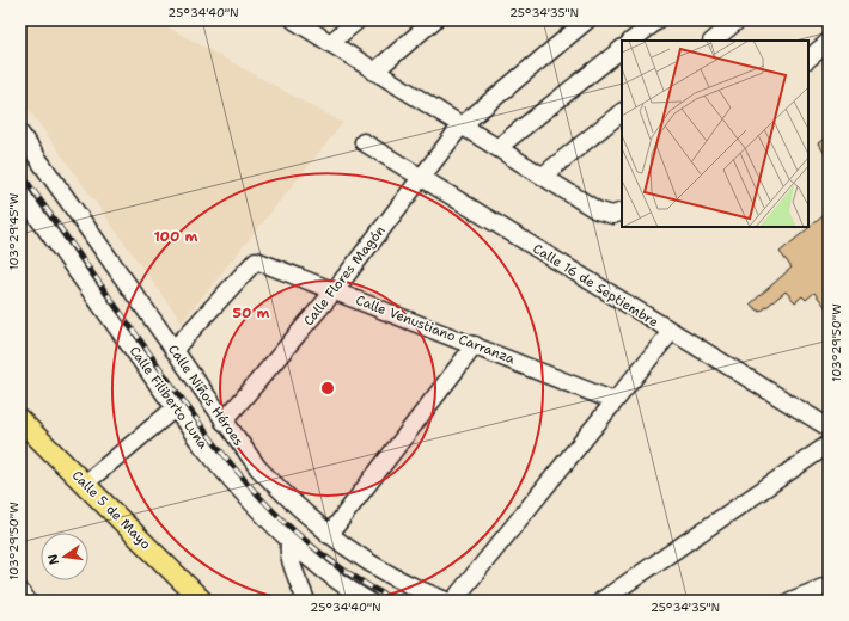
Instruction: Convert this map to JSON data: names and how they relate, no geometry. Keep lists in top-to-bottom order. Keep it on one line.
{"streets":{"main road":["Calle 5 de Mayo"],"street":["Calle Flores Magón","Calle 16 de Septiembre","Calle Venustiano Carranza","Calle Niños Héroes","Calle Filiberto Luna"]},"crossings":[["Calle Flores Magón","Calle 16 de Septiembre"],["Calle Flores Magón","Calle Venustiano Carranza"],["Calle Flores Magón","Calle Niños Héroes"],["Calle Venustiano Carranza","Calle Niños Héroes"]],"north":"left","coordinates":["25°34'40\"N","25°34'35\"N","103°29'45\"W","103°29'50\"W"],"rings":["100 m","50 m"]}
